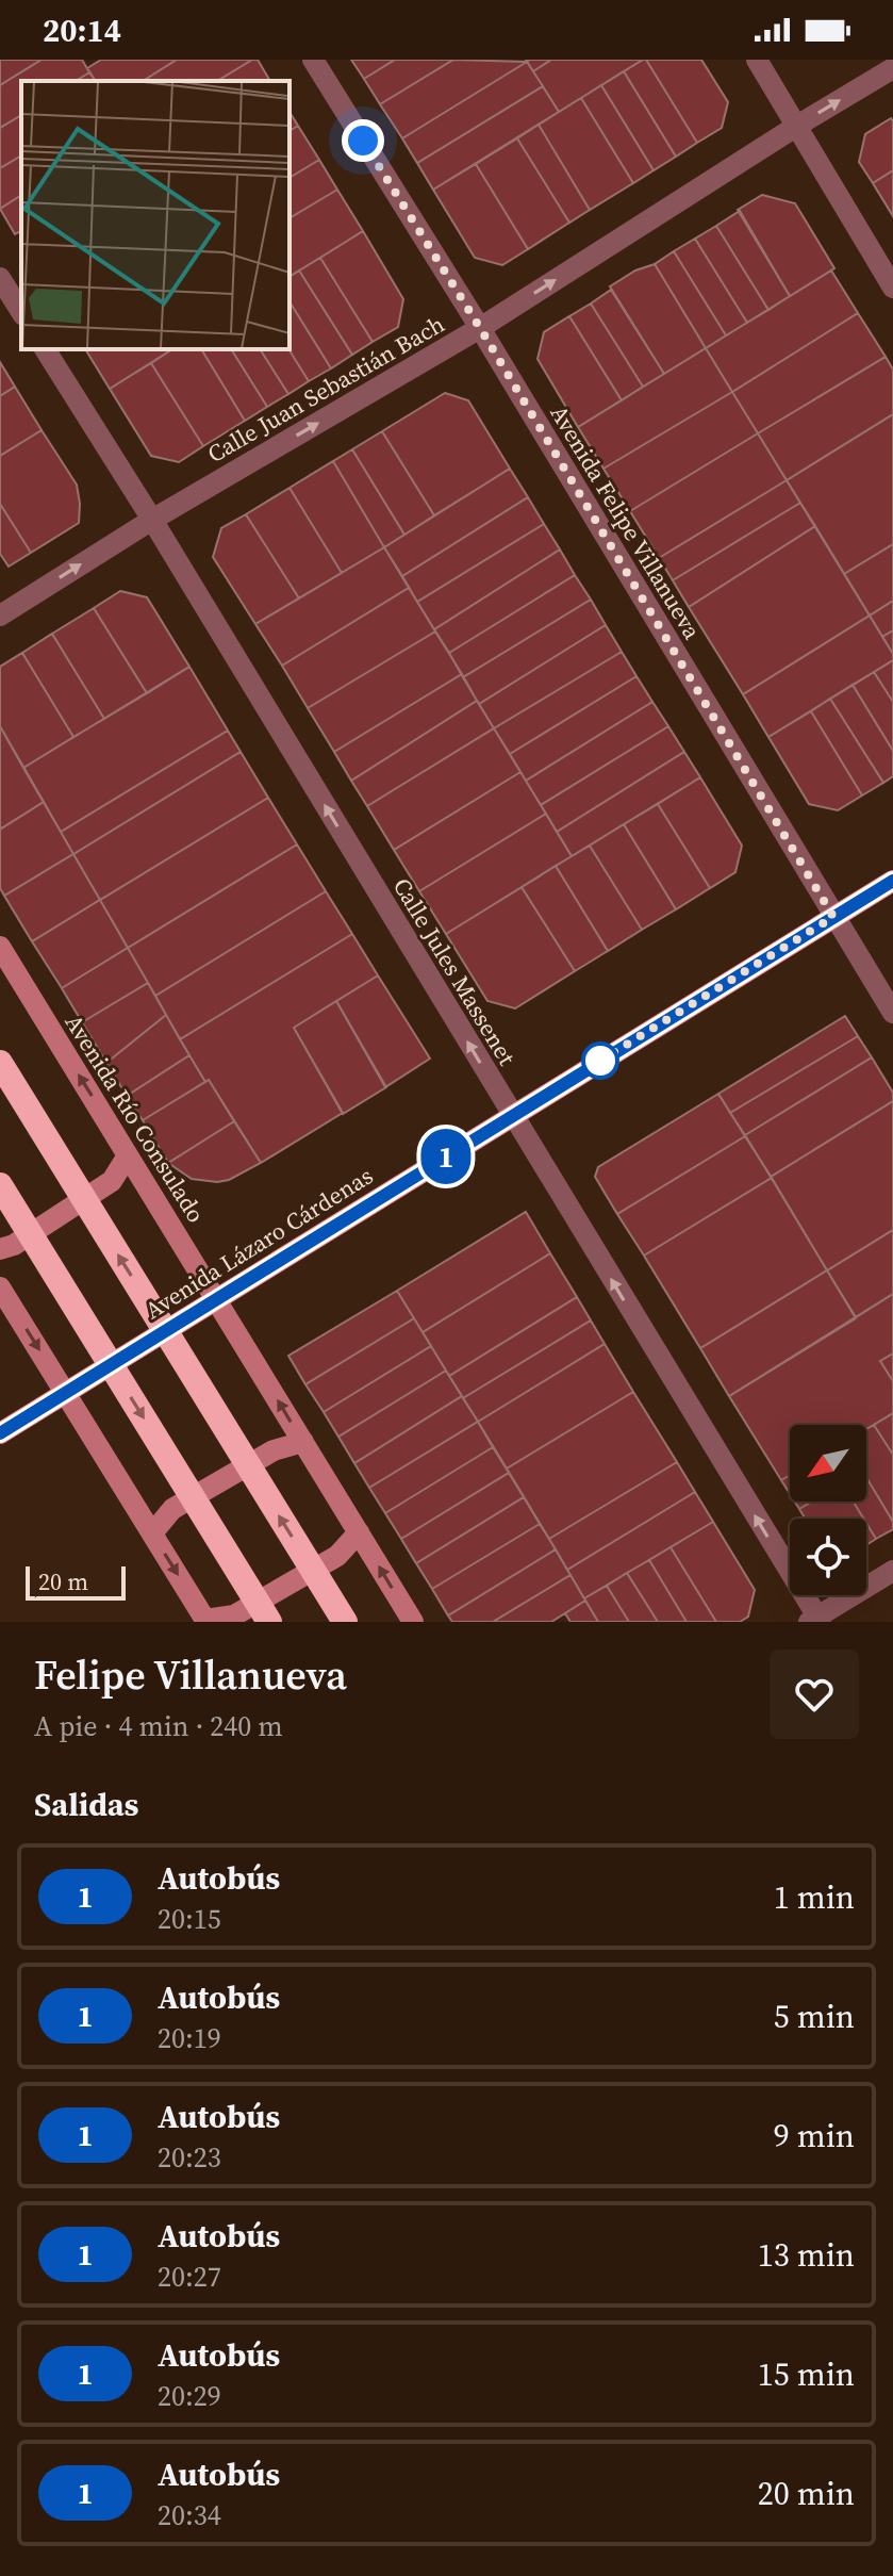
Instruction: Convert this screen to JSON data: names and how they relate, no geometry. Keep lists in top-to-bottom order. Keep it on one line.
{"streets":{"main road":["Avenida Río Consulado","Avenida Lázaro Cárdenas"],"street":["Calle Juan Sebastián Bach","Avenida Felipe Villanueva","Calle Jules Massenet"]},"crossings":[["Calle Juan Sebastián Bach","Avenida Felipe Villanueva"],["Calle Juan Sebastián Bach","Calle Jules Massenet"],["Avenida Felipe Villanueva","Avenida Lázaro Cárdenas"],["Calle Jules Massenet","Avenida Lázaro Cárdenas"],["Avenida Río Consulado","Avenida Lázaro Cárdenas"]],"one_way":["Calle Juan Sebastián Bach","Calle Jules Massenet"],"lines":["bus line 1"],"scale_bar":"20 m","north":"bottom left","page":{"status":"20:14","on_map":"1","scale":"20 m","heading":[["Felipe Villanueva","A pie · 4 min · 240 m"],"Salidas"],"list":[{"mark":"1","name":"Autobús","note":"20:15","value":"1 min"},{"mark":"1","name":"Autobús","note":"20:19","value":"5 min"},{"mark":"1","name":"Autobús","note":"20:23","value":"9 min"},{"mark":"1","name":"Autobús","note":"20:27","value":"13 min"},{"mark":"1","name":"Autobús","note":"20:29","value":"15 min"},{"mark":"1","name":"Autobús","note":"20:34","value":"20 min"}]}}
